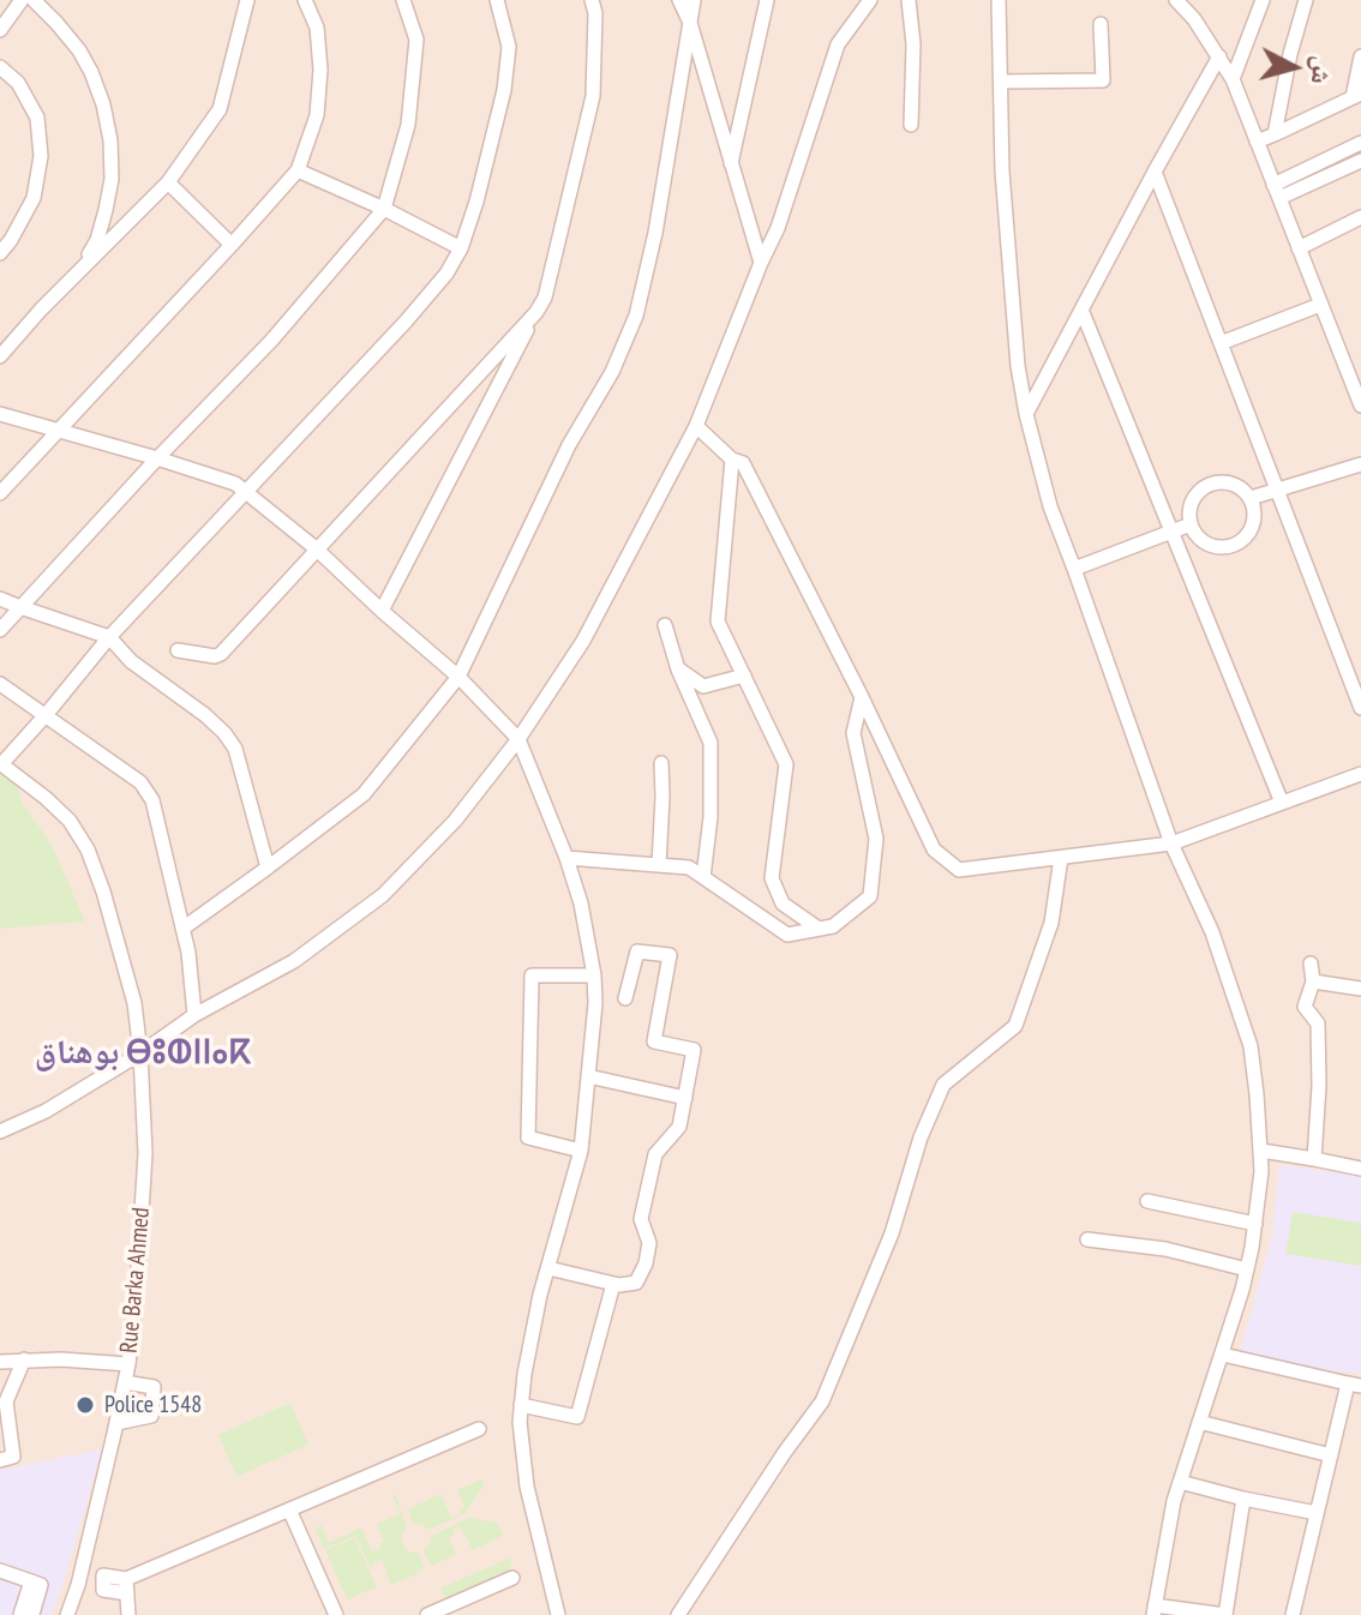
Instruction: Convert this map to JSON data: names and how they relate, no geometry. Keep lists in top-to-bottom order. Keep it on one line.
{"streets":{"street":["Rue Barka Ahmed"]},"districts":["بوهناق ⴱⵓⵀⵏⵏⴰⴽ"],"places":["Police 1548"],"north":"right"}
